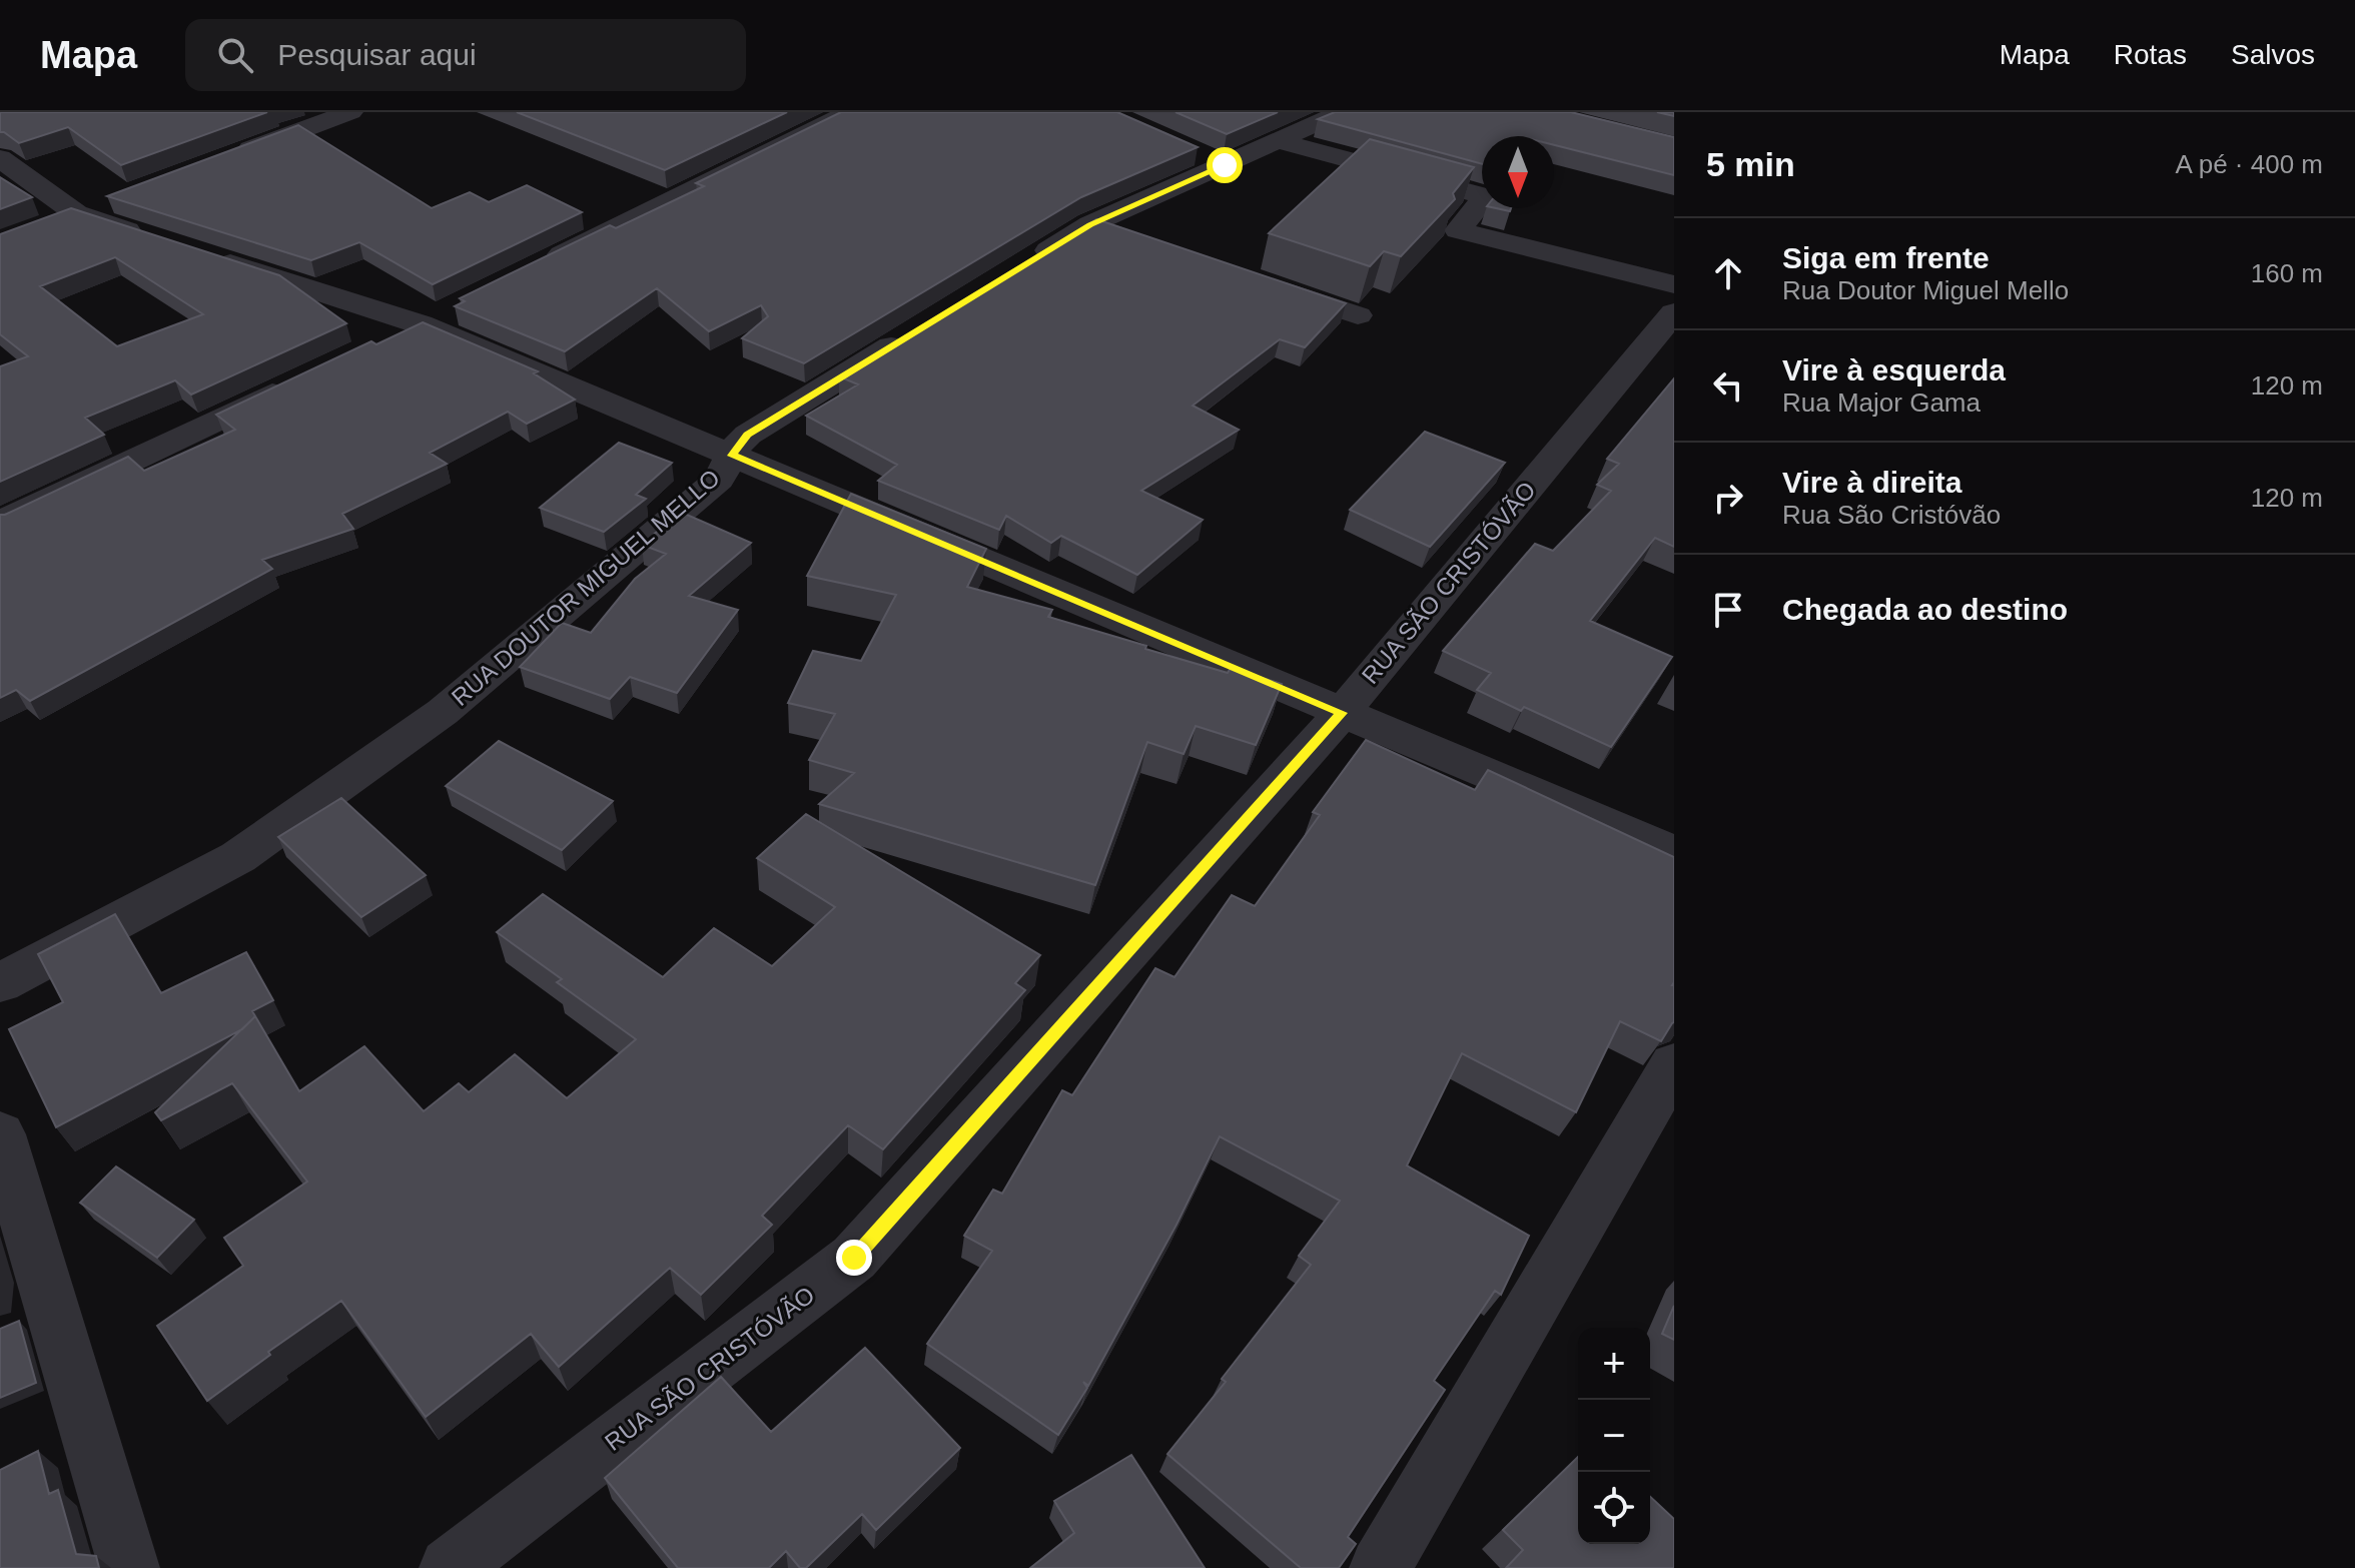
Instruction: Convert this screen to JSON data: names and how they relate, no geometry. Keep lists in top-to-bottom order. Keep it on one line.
{"streets":{"street":["RUA SÃO CRISTÓVÃO","RUA DOUTOR MIGUEL MELLO"]},"north":"bottom","page":{"header":"Mapa","search":"Pesquisar aqui","nav":["Mapa","Rotas","Salvos"],"heading":["5 min","A pé · 400 m"],"list":[["Siga em frente","Rua Doutor Miguel Mello","160 m"],["Vire à esquerda","Rua Major Gama","120 m"],["Vire à direita","Rua São Cristóvão","120 m"],"Chegada ao destino"],"map_buttons":["+","−"]}}
